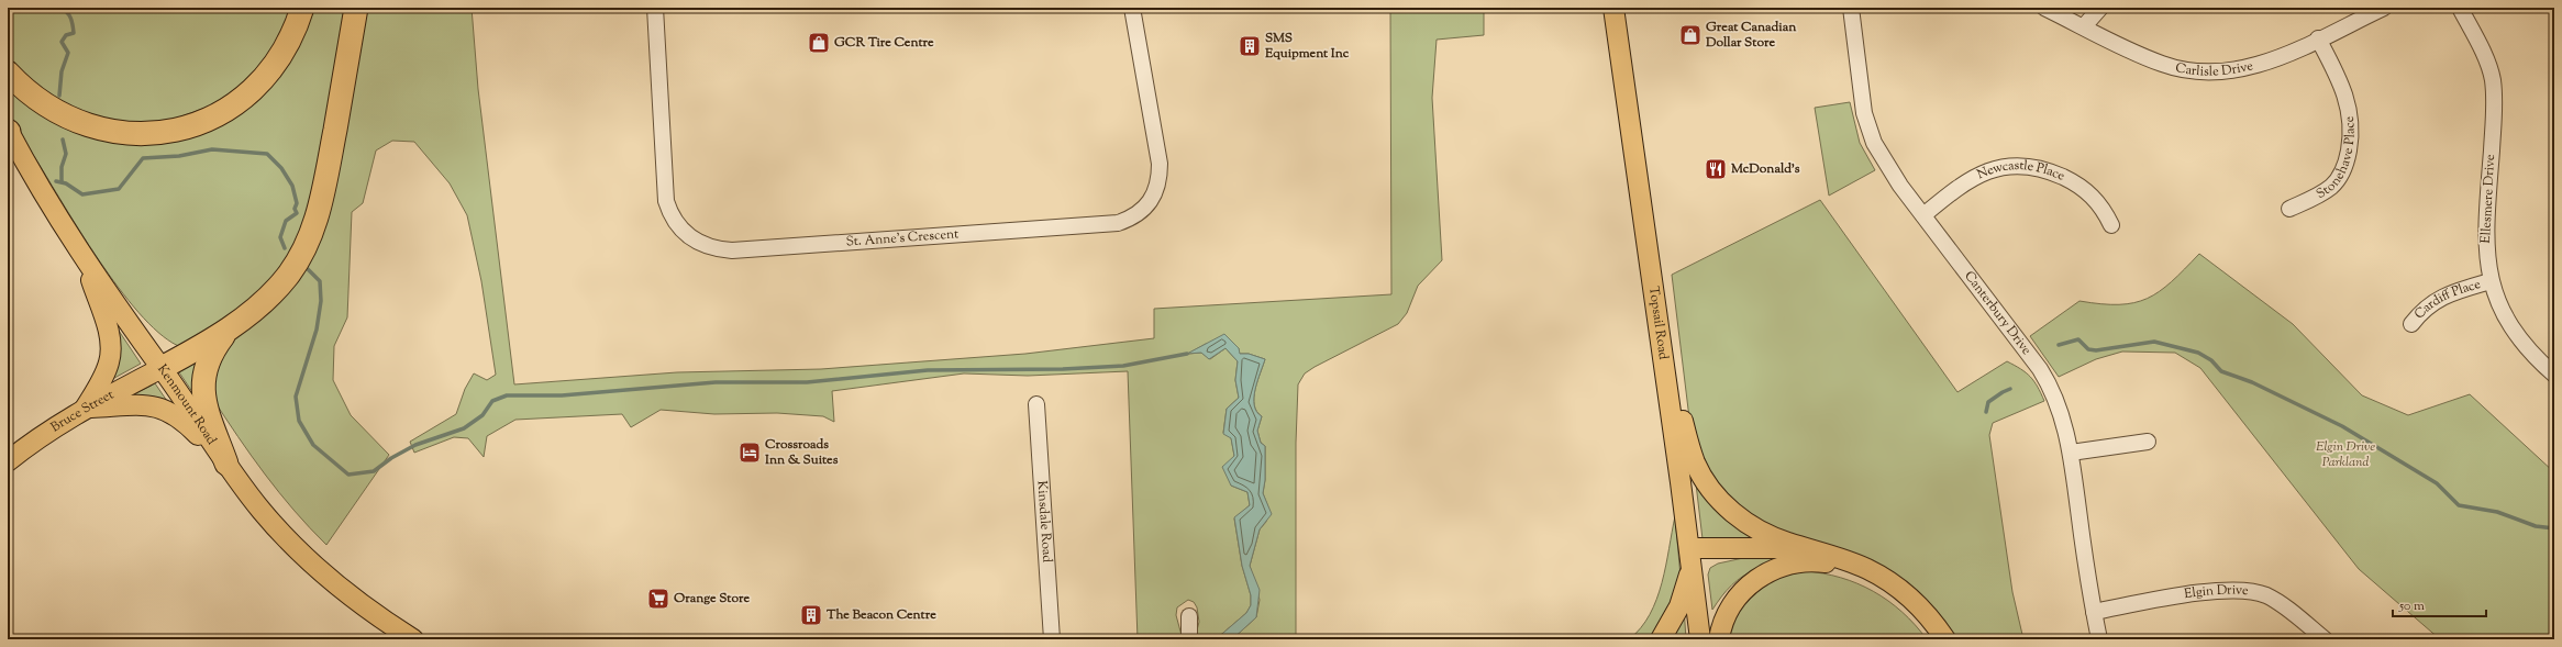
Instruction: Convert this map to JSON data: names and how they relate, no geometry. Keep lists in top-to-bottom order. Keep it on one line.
{"streets":{"main road":["Topsail Road","Kenmount Road","Bruce Street"],"street":["Carlisle Drive","Stonehave Place","Newcastle Place","Ellesmere Drive","St. Anne's Crescent","Cardiff Place","Canterbury Drive","Kinsdale Road","Elgin Drive"]},"crossings":[["Carlisle Drive","Stonehave Place"],["Newcastle Place","Canterbury Drive"],["Ellesmere Drive","Cardiff Place"],["Canterbury Drive","Elgin Drive"],["Kenmount Road","Bruce Street"]],"parks":["Elgin Drive Parkland"],"places":{"shop":["Great Canadian Dollar Store","GCR Tire Centre"],"building":["SMS Equipment Inc","The Beacon Centre"],"restaurant":["McDonald's"],"hotel":["Crossroads Inn & Suites"],"supermarket":["Orange Store"]},"scale_bar":"50 m"}
